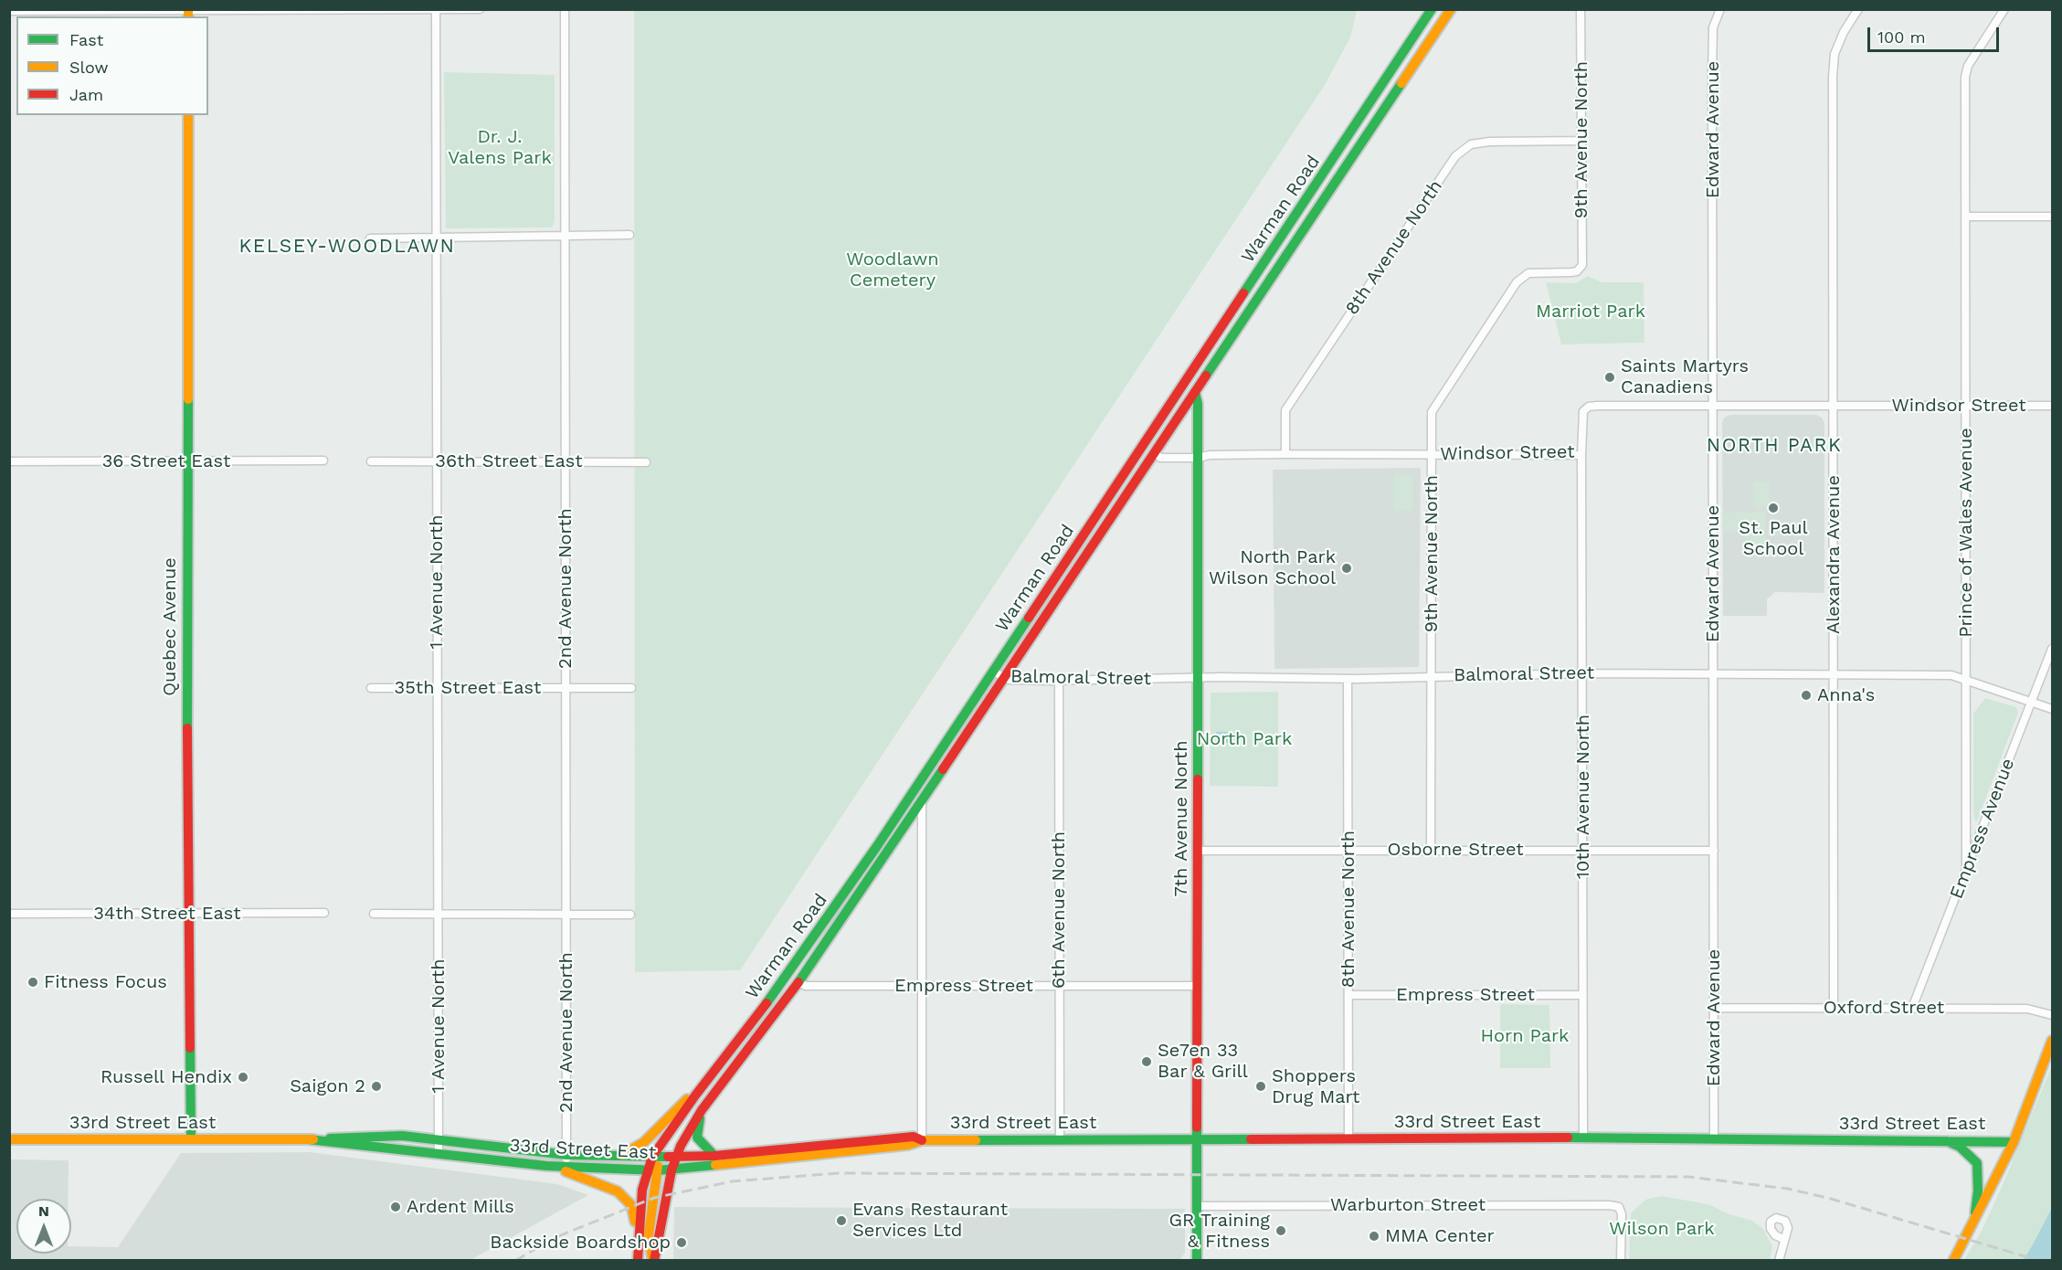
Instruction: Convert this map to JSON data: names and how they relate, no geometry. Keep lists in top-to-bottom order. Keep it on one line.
{"streets":{"main road":["Warman Road","Quebec Avenue","7th Avenue North","33rd Street East"],"street":["Edward Avenue","9th Avenue North","8th Avenue North","Windsor Street","36 Street East","36th Street East","Prince of Wales Avenue","Alexandra Avenue","1 Avenue North","2nd Avenue North","Balmoral Street","35th Street East","10th Avenue North","Empress Avenue","Osborne Street","6th Avenue North","34th Street East","Empress Street","Oxford Street","Warburton Street"]},"crossings":[["Edward Avenue","Windsor Street"],["Edward Avenue","Balmoral Street"],["Edward Avenue","Osborne Street"],["Edward Avenue","Oxford Street"],["Edward Avenue","33rd Street East"],["9th Avenue North","8th Avenue North"],["9th Avenue North","Windsor Street"],["9th Avenue North","Balmoral Street"],["9th Avenue North","Osborne Street"],["Warman Road","Windsor Street"],["Warman Road","Balmoral Street"],["Warman Road","7th Avenue North"],["Warman Road","Empress Street"],["Warman Road","33rd Street East"],["8th Avenue North","Windsor Street"],["8th Avenue North","Balmoral Street"],["8th Avenue North","Osborne Street"],["8th Avenue North","Empress Street"],["8th Avenue North","33rd Street East"],["Windsor Street","Prince of Wales Avenue"],["Windsor Street","Alexandra Avenue"],["Windsor Street","10th Avenue North"],["Windsor Street","7th Avenue North"],["36 Street East","Quebec Avenue"],["36th Street East","1 Avenue North"],["36th Street East","2nd Avenue North"],["Prince of Wales Avenue","Balmoral Street"],["Prince of Wales Avenue","Empress Avenue"],["Alexandra Avenue","Balmoral Street"],["Alexandra Avenue","Oxford Street"],["1 Avenue North","35th Street East"],["1 Avenue North","33rd Street East"],["2nd Avenue North","35th Street East"],["2nd Avenue North","33rd Street East"],["Quebec Avenue","34th Street East"],["Quebec Avenue","33rd Street East"],["Balmoral Street","10th Avenue North"],["Balmoral Street","7th Avenue North"],["Balmoral Street","Empress Avenue"],["Balmoral Street","6th Avenue North"],["10th Avenue North","Osborne Street"],["10th Avenue North","Empress Street"],["10th Avenue North","33rd Street East"],["7th Avenue North","Osborne Street"],["7th Avenue North","Empress Street"],["7th Avenue North","33rd Street East"],["7th Avenue North","Warburton Street"],["Empress Avenue","Oxford Street"],["6th Avenue North","Empress Street"],["6th Avenue North","33rd Street East"]],"districts":["KELSEY-WOODLAWN","NORTH PARK"],"parks":["Dr. J. Valens Park","Woodlawn Cemetery","Marriot Park","North Park","Horn Park","Wilson Park"],"places":["Saints Martyrs Canadiens","St. Paul School","North Park Wilson School","Anna's","Fitness Focus","Se7en 33 Bar & Grill","Russell Hendix","Saigon 2","Shoppers Drug Mart","Ardent Mills","Evans Restaurant Services Ltd","GR Training & Fitness","MMA Center","Backside Boardshop"],"legend":["Fast","Slow","Jam"],"scale_bar":"100 m","north":"top"}
